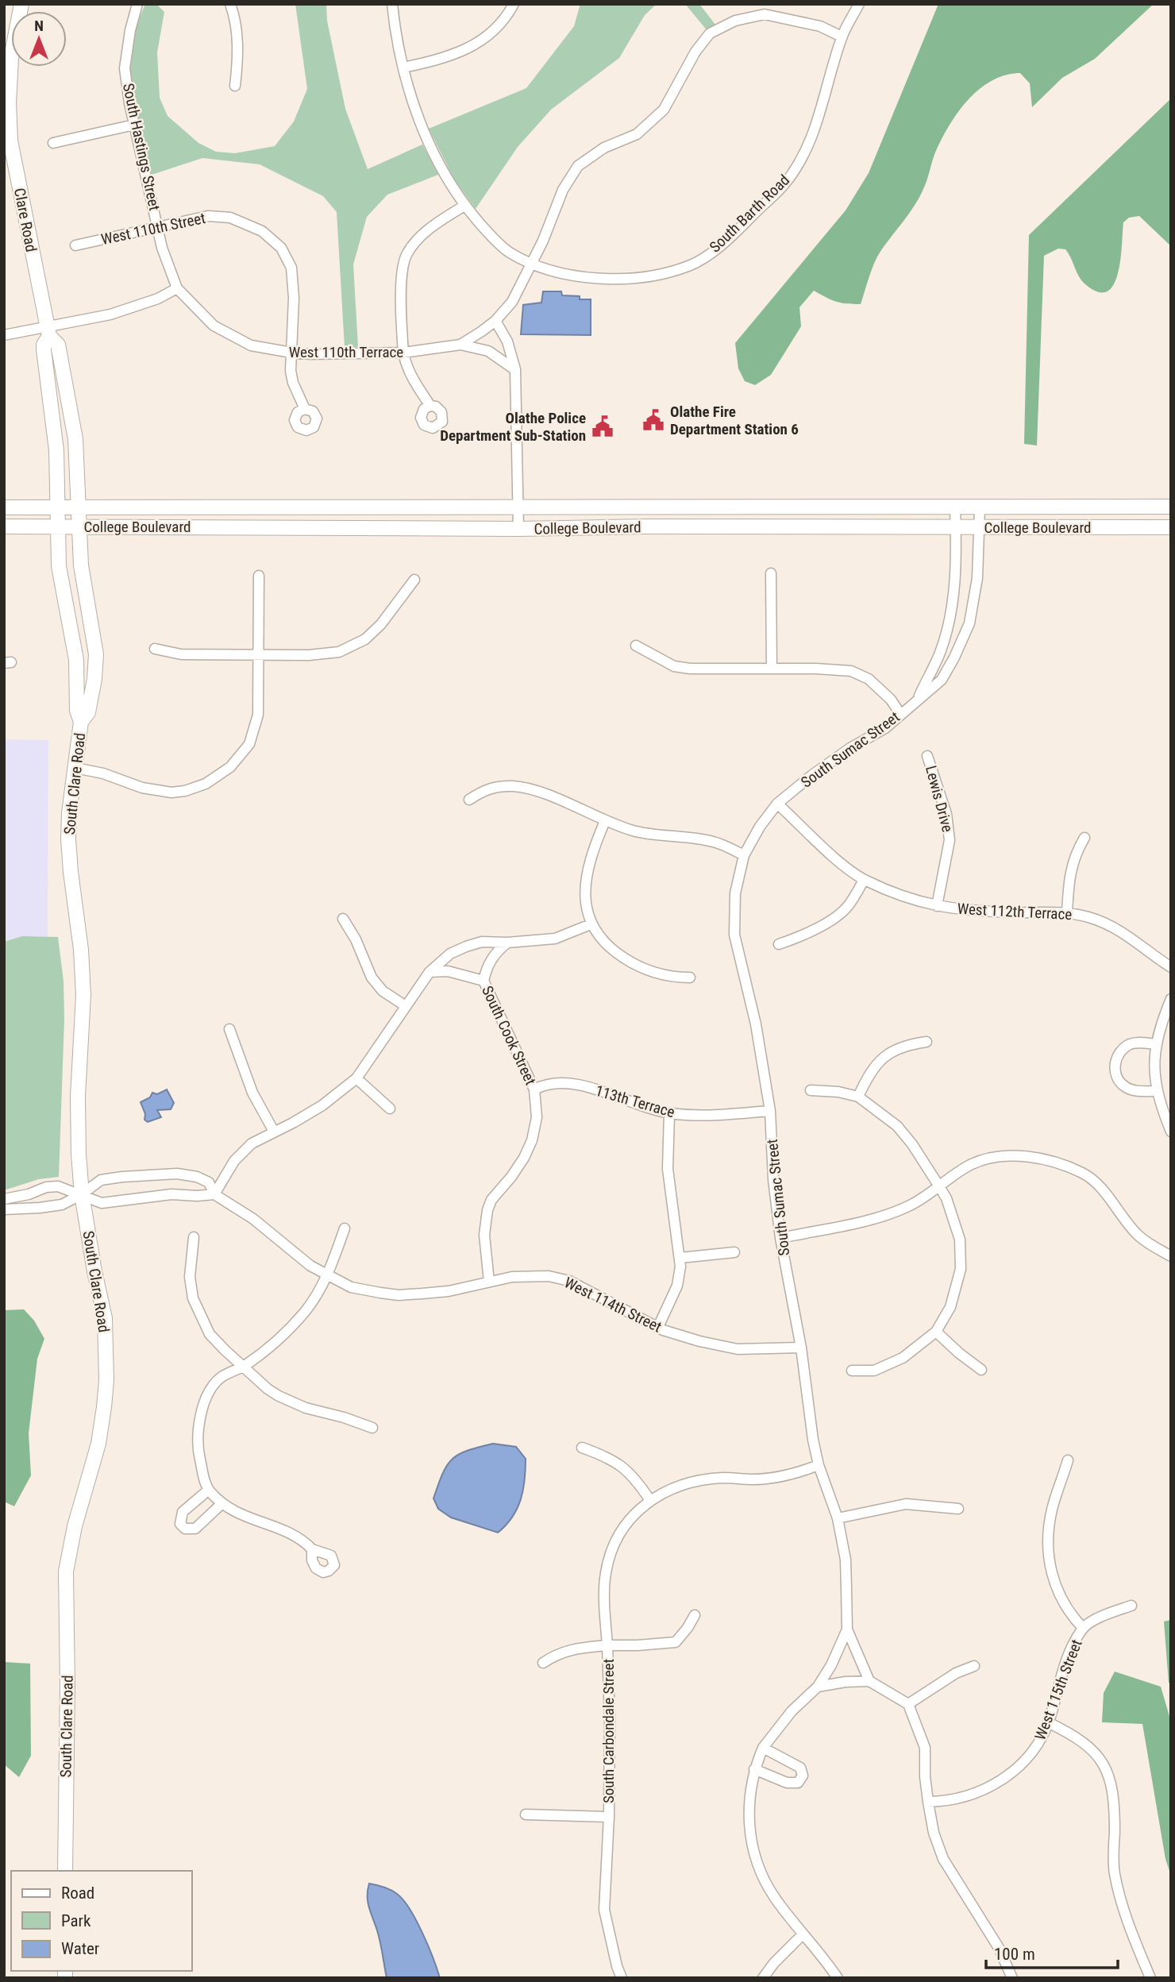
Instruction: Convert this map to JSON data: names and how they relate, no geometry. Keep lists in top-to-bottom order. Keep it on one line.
{"streets":{"street":["South Hastings Street","South Barth Road","Clare Road","West 110th Street","West 110th Terrace","College Boulevard","South Sumac Street","South Clare Road","Lewis Drive","West 112th Terrace","South Cook Street","113th Terrace","West 114th Street","West 115th Street","South Carbondale Street"]},"crossings":[["South Hastings Street","West 110th Street"],["South Hastings Street","West 110th Terrace"],["South Barth Road","West 110th Terrace"],["Clare Road","College Boulevard"],["Clare Road","South Clare Road"],["West 110th Street","West 110th Terrace"],["College Boulevard","South Sumac Street"],["College Boulevard","South Clare Road"],["South Sumac Street","West 112th Terrace"],["South Sumac Street","113th Terrace"],["South Sumac Street","West 114th Street"],["South Sumac Street","South Carbondale Street"],["South Clare Road","West 114th Street"],["Lewis Drive","West 112th Terrace"],["South Cook Street","113th Terrace"],["South Cook Street","West 114th Street"]],"places":{"public building":["Olathe Fire Department Station 6","Olathe Police Department Sub-Station"]},"legend":["Road","Park","Water"],"scale_bar":"100 m","north":"top"}
